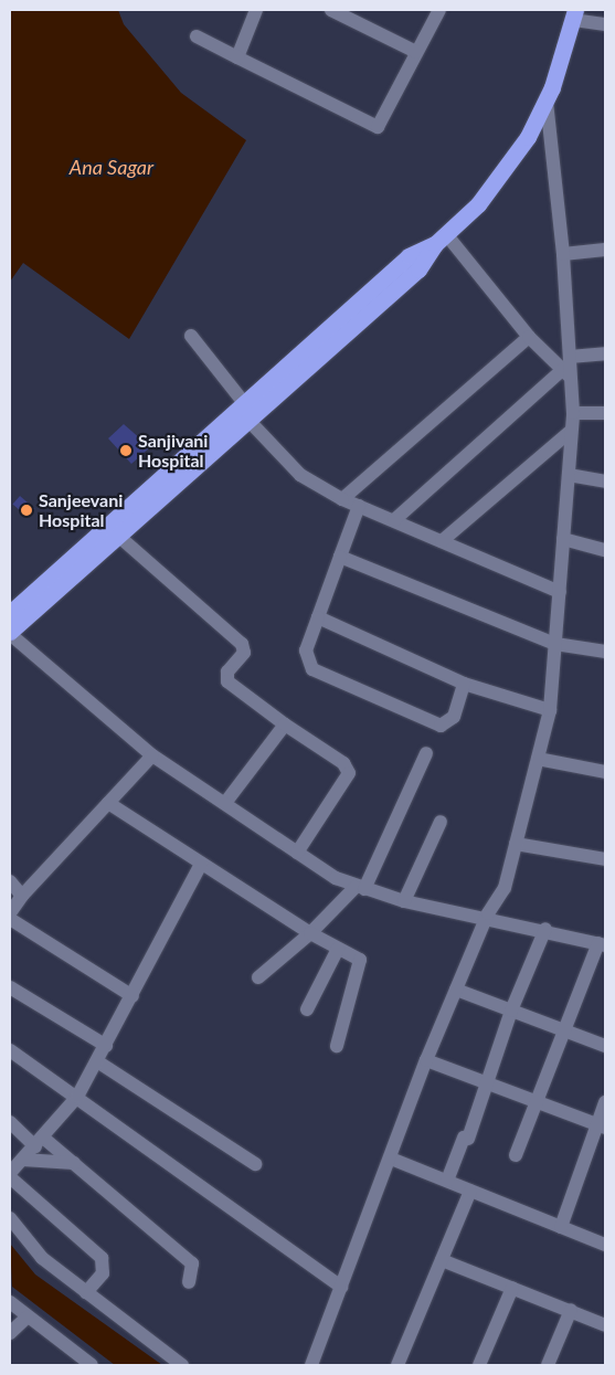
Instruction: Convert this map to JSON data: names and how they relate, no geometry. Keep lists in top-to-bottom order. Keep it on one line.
{"water":["Ana Sagar"],"places":["Sanjivani Hospital","Sanjeevani Hospital"]}
